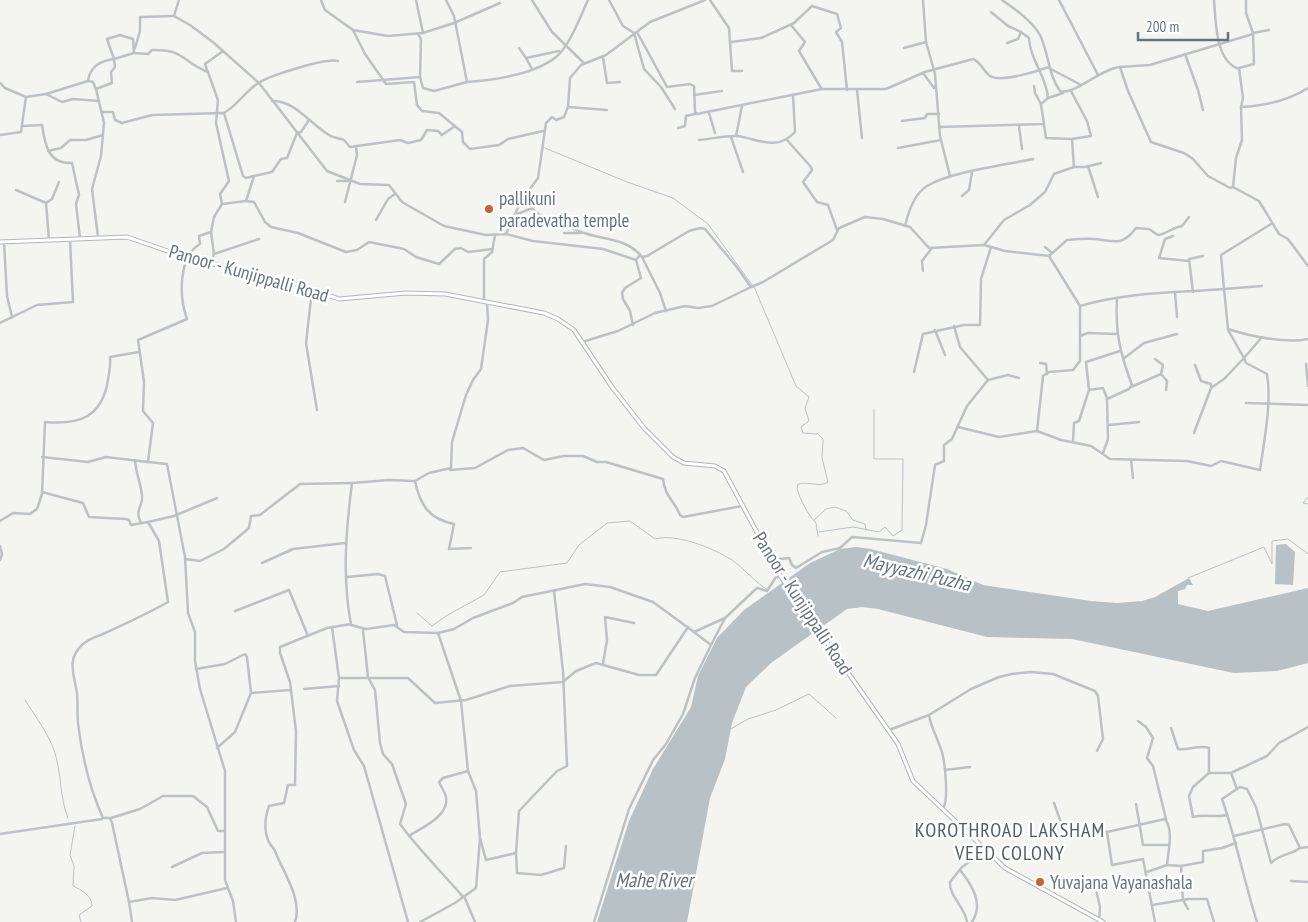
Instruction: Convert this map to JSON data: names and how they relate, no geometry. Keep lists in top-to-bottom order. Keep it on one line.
{"streets":{"main road":["Panoor - Kunjippalli Road"]},"districts":["KOROTHROAD LAKSHAM VEED COLONY"],"water":["Mayyazhi Puzha","Mahe River"],"places":["pallikuni paradevatha temple","Yuvajana Vayanashala"],"scale_bar":"200 m"}
